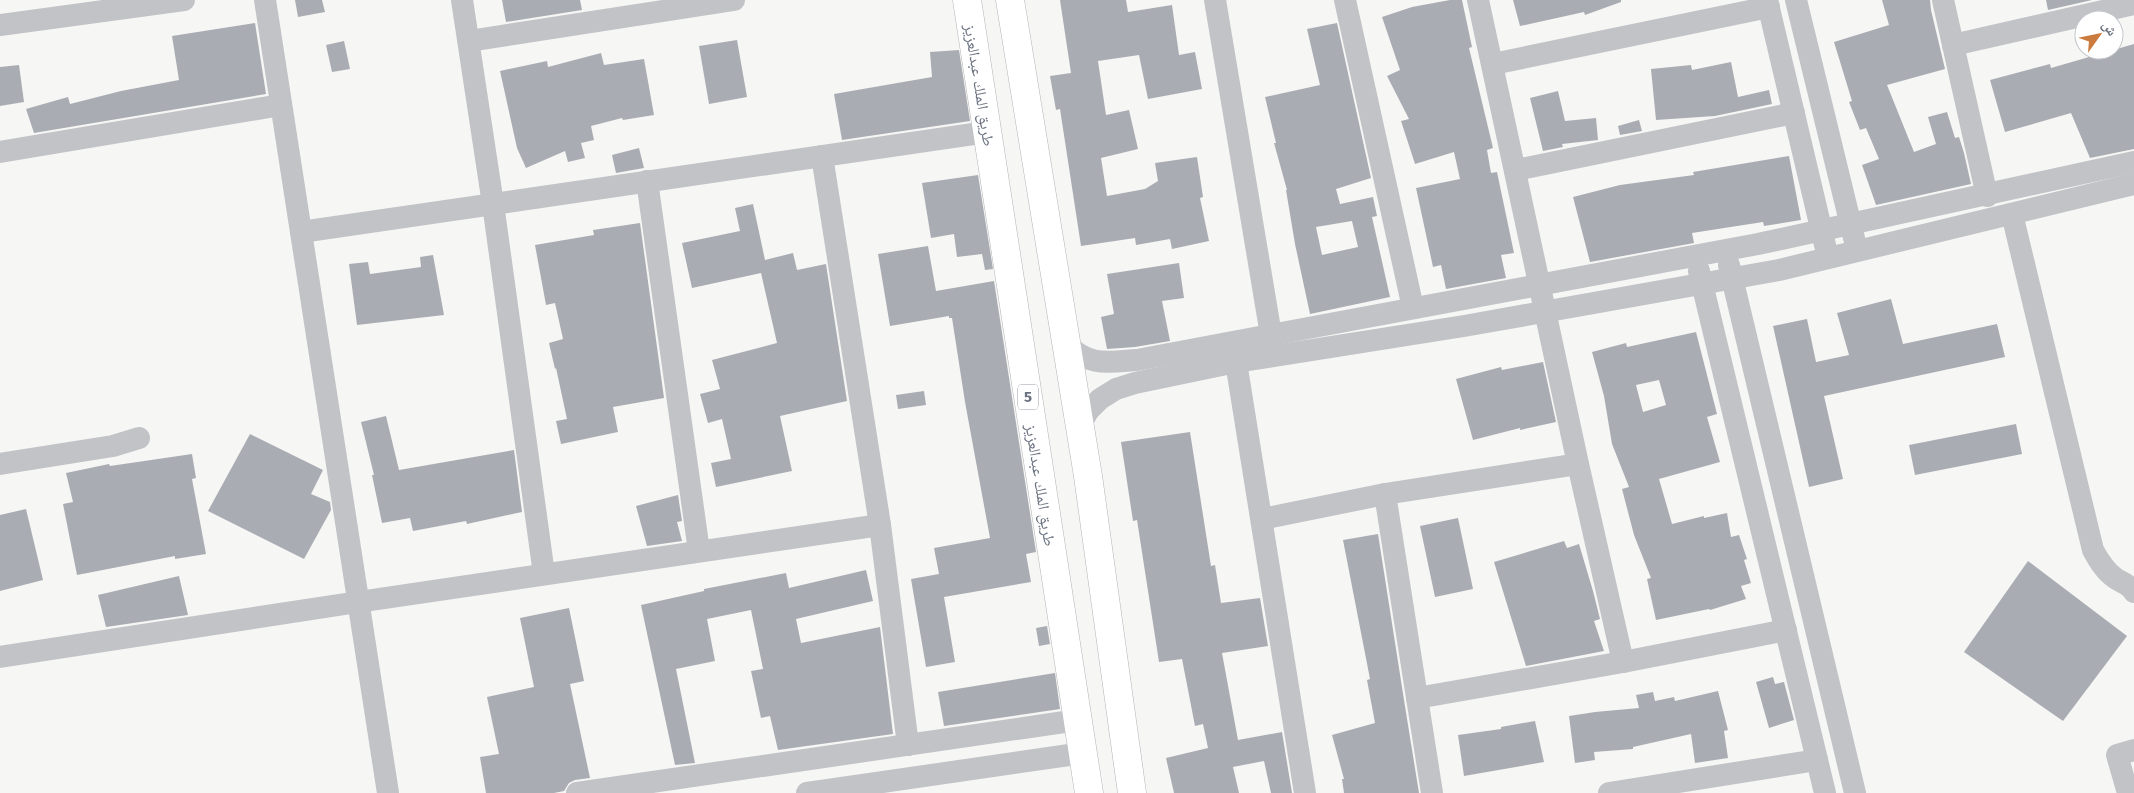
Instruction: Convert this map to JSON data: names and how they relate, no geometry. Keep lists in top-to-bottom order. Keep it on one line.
{"streets":{"highway":["طريق الملك عبدالعزيز","5"]},"north":"top right"}
